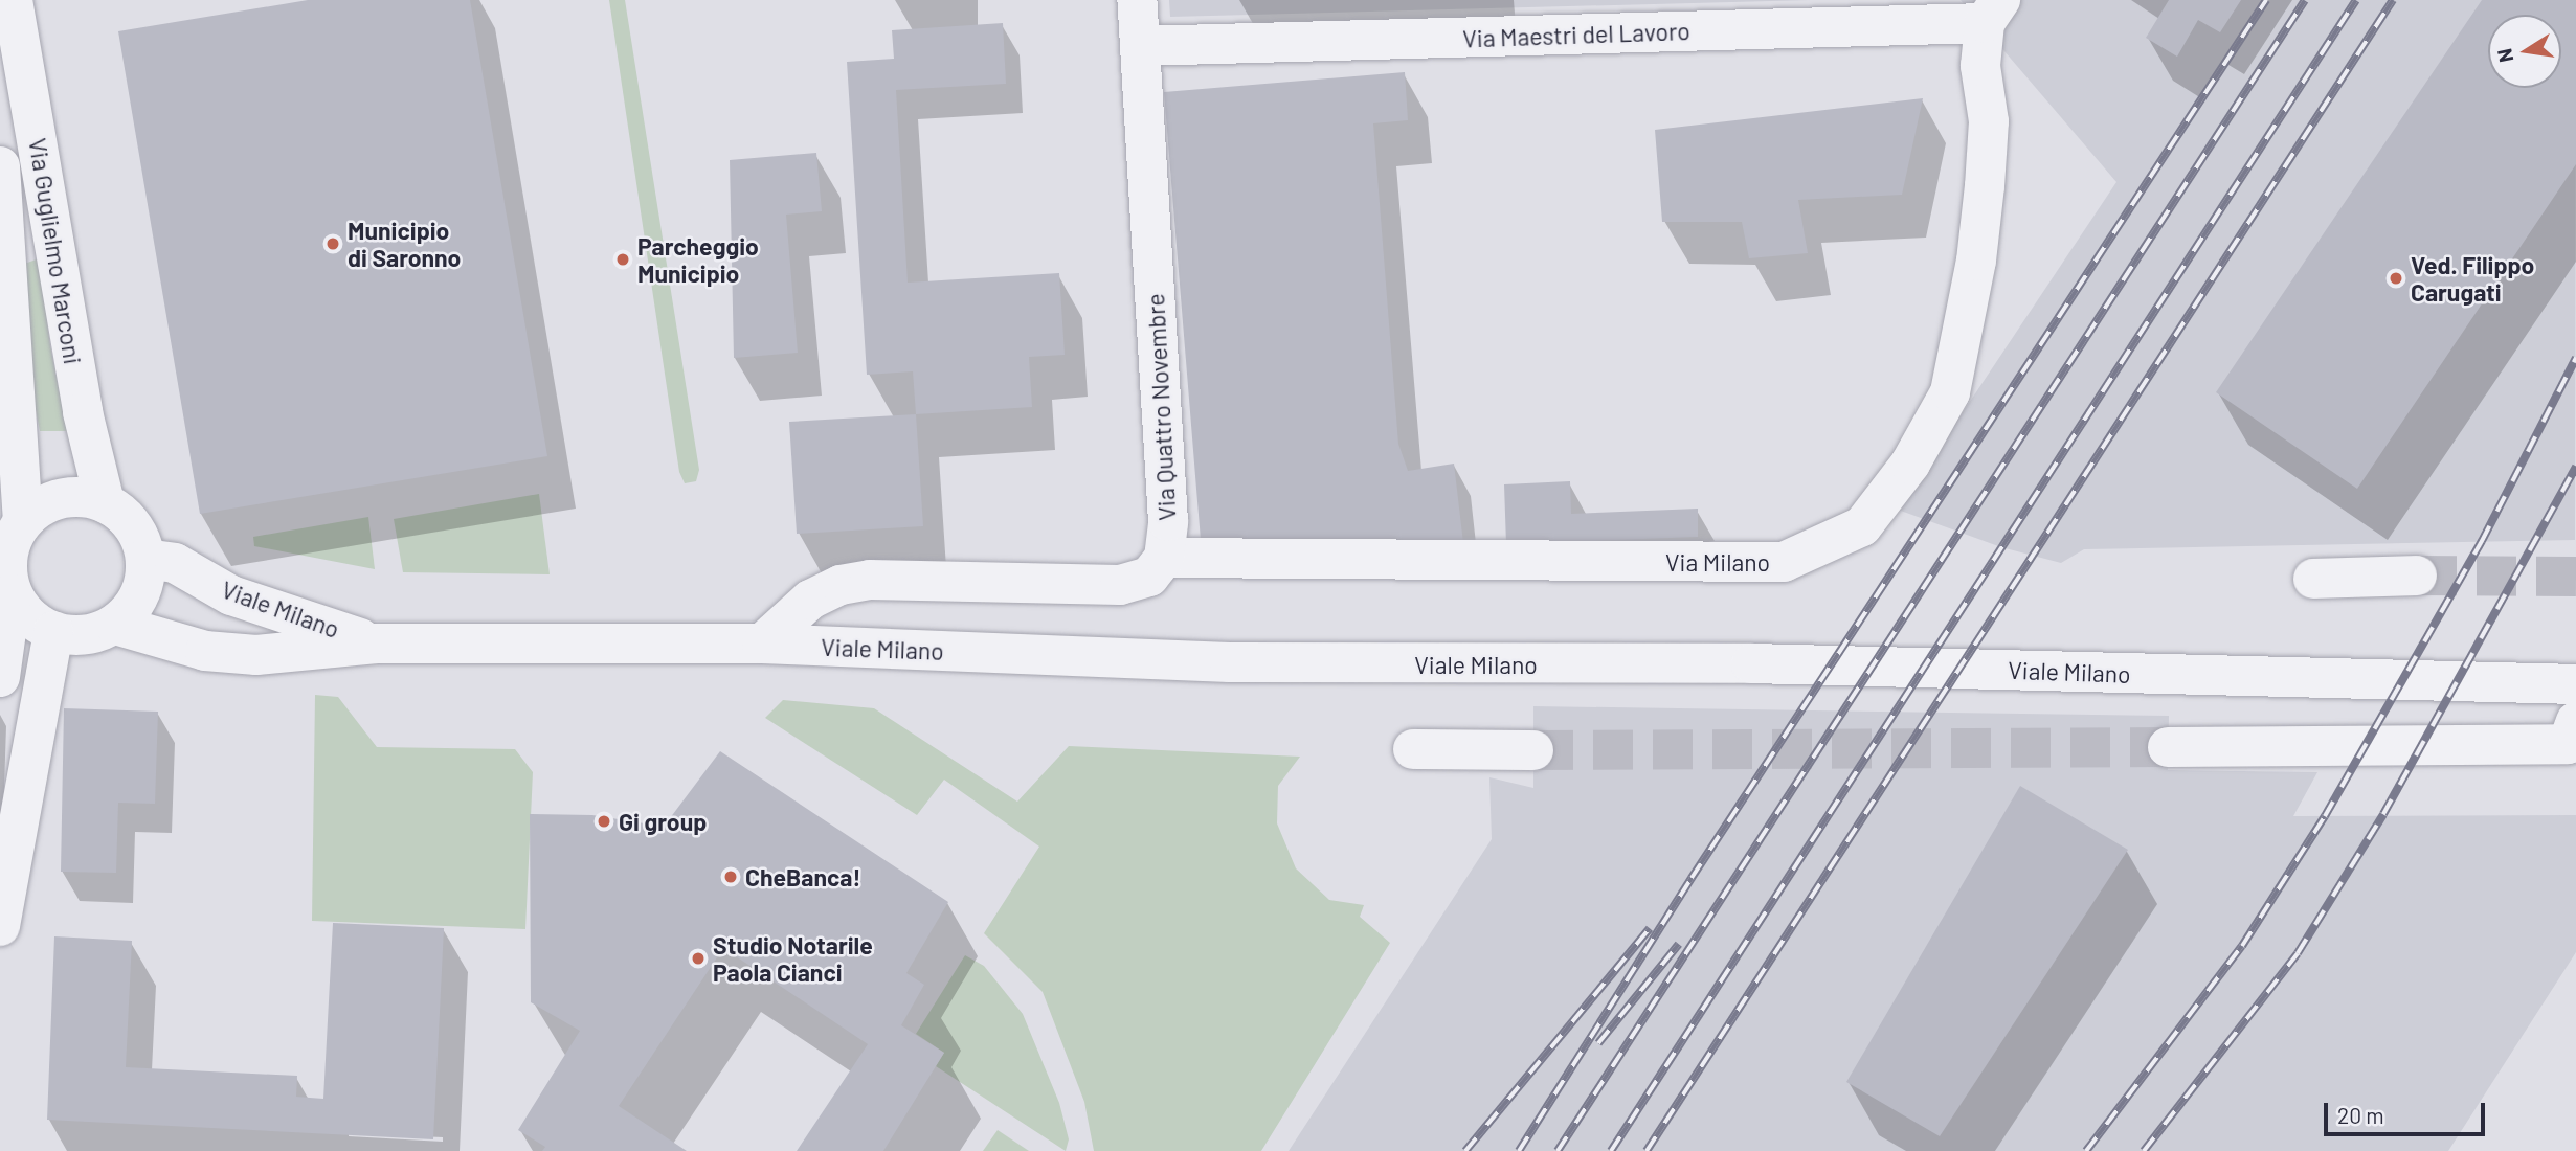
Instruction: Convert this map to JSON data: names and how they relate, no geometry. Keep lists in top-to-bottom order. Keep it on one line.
{"streets":{"street":["Via Maestri del Lavoro","Via Guglielmo Marconi","Via Quattro Novembre","Via Milano","Viale Milano"]},"crossings":[["Via Maestri del Lavoro","Via Quattro Novembre"],["Via Maestri del Lavoro","Via Milano"],["Via Guglielmo Marconi","Viale Milano"],["Via Quattro Novembre","Via Milano"]],"places":["Municipio di Saronno","Parcheggio Municipio","Ved. Filippo Carugati","Gi group","CheBanca!","Studio Notarile Paola Cianci"],"scale_bar":"20 m","north":"left"}
